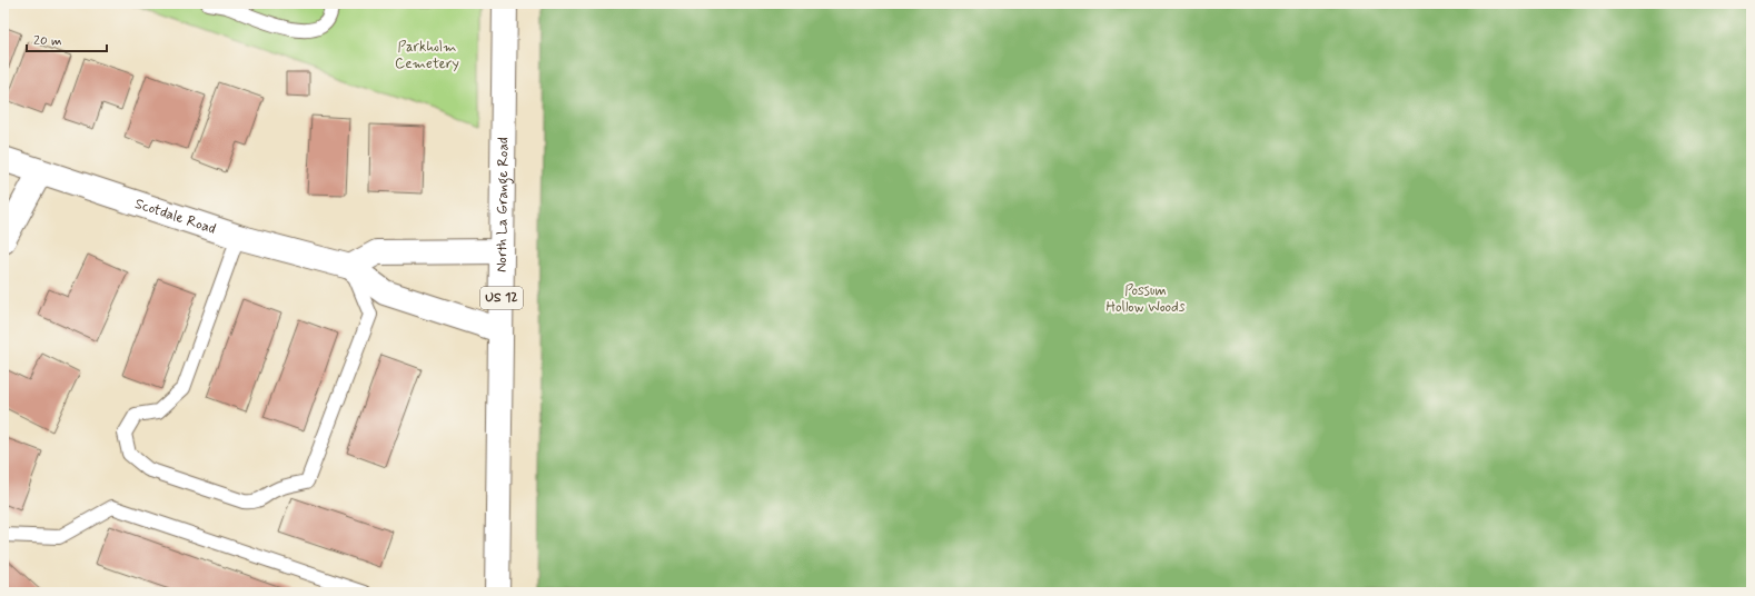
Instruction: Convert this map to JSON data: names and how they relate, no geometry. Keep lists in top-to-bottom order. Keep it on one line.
{"streets":{"street":["North La Grange Road","Scotdale Road","US 12"]},"crossings":[["North La Grange Road","Scotdale Road"]],"parks":["Parkholm Cemetery","Possum Hollow Woods"],"scale_bar":"20 m"}
